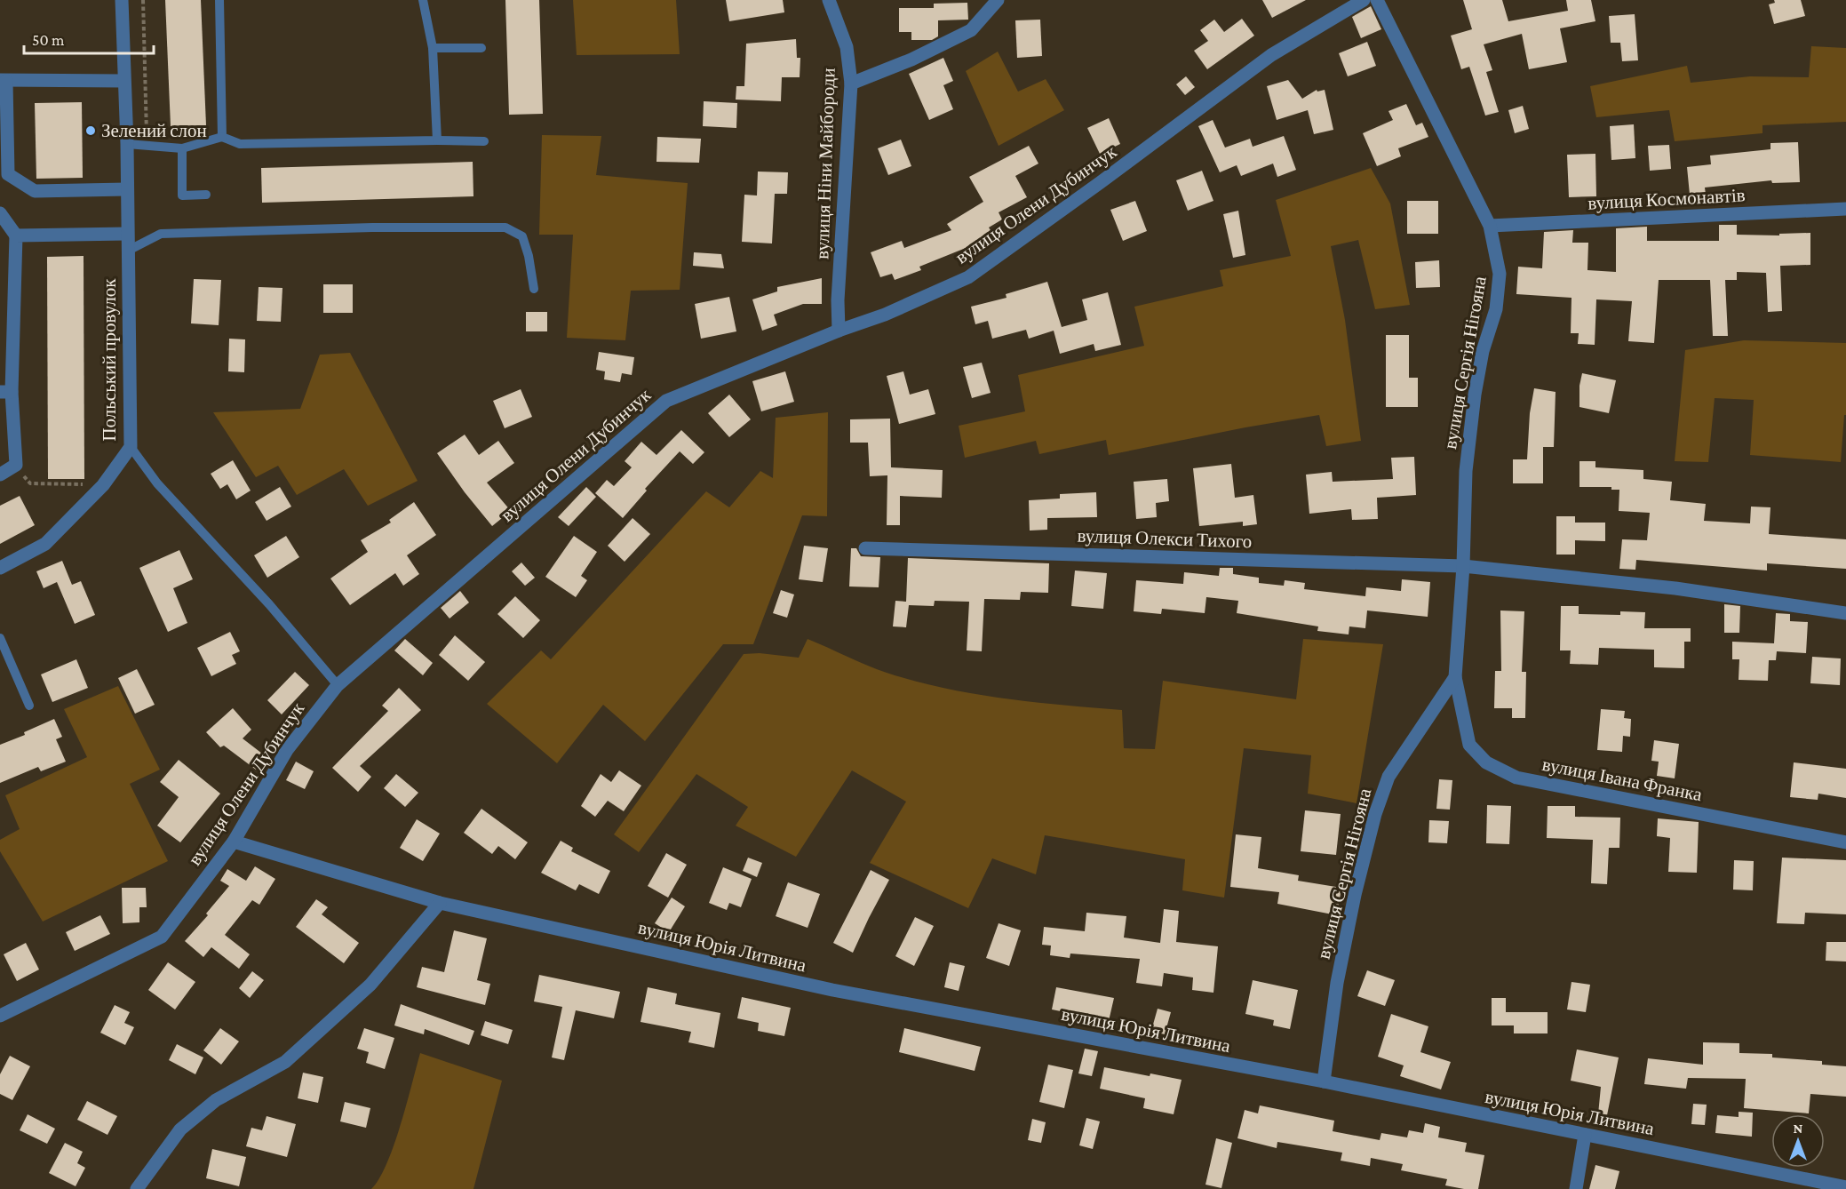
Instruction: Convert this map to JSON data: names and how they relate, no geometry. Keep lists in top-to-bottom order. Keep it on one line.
{"streets":{"street":["вулиця Ніни Майбороди","вулиця Космонавтів","вулиця Олени Дубинчук","Польський провулок","вулиця Сергія Нігояна","вулиця Олекси Тихого","вулиця Івана Франка","вулиця Юрія Литвина"]},"crossings":[["вулиця Ніни Майбороди","вулиця Олени Дубинчук"],["вулиця Космонавтів","вулиця Сергія Нігояна"],["вулиця Олени Дубинчук","вулиця Юрія Литвина"],["вулиця Сергія Нігояна","вулиця Олекси Тихого"],["вулиця Сергія Нігояна","вулиця Івана Франка"],["вулиця Сергія Нігояна","вулиця Юрія Литвина"]],"places":["Зелений слон"],"scale_bar":"50 m","north":"top"}
